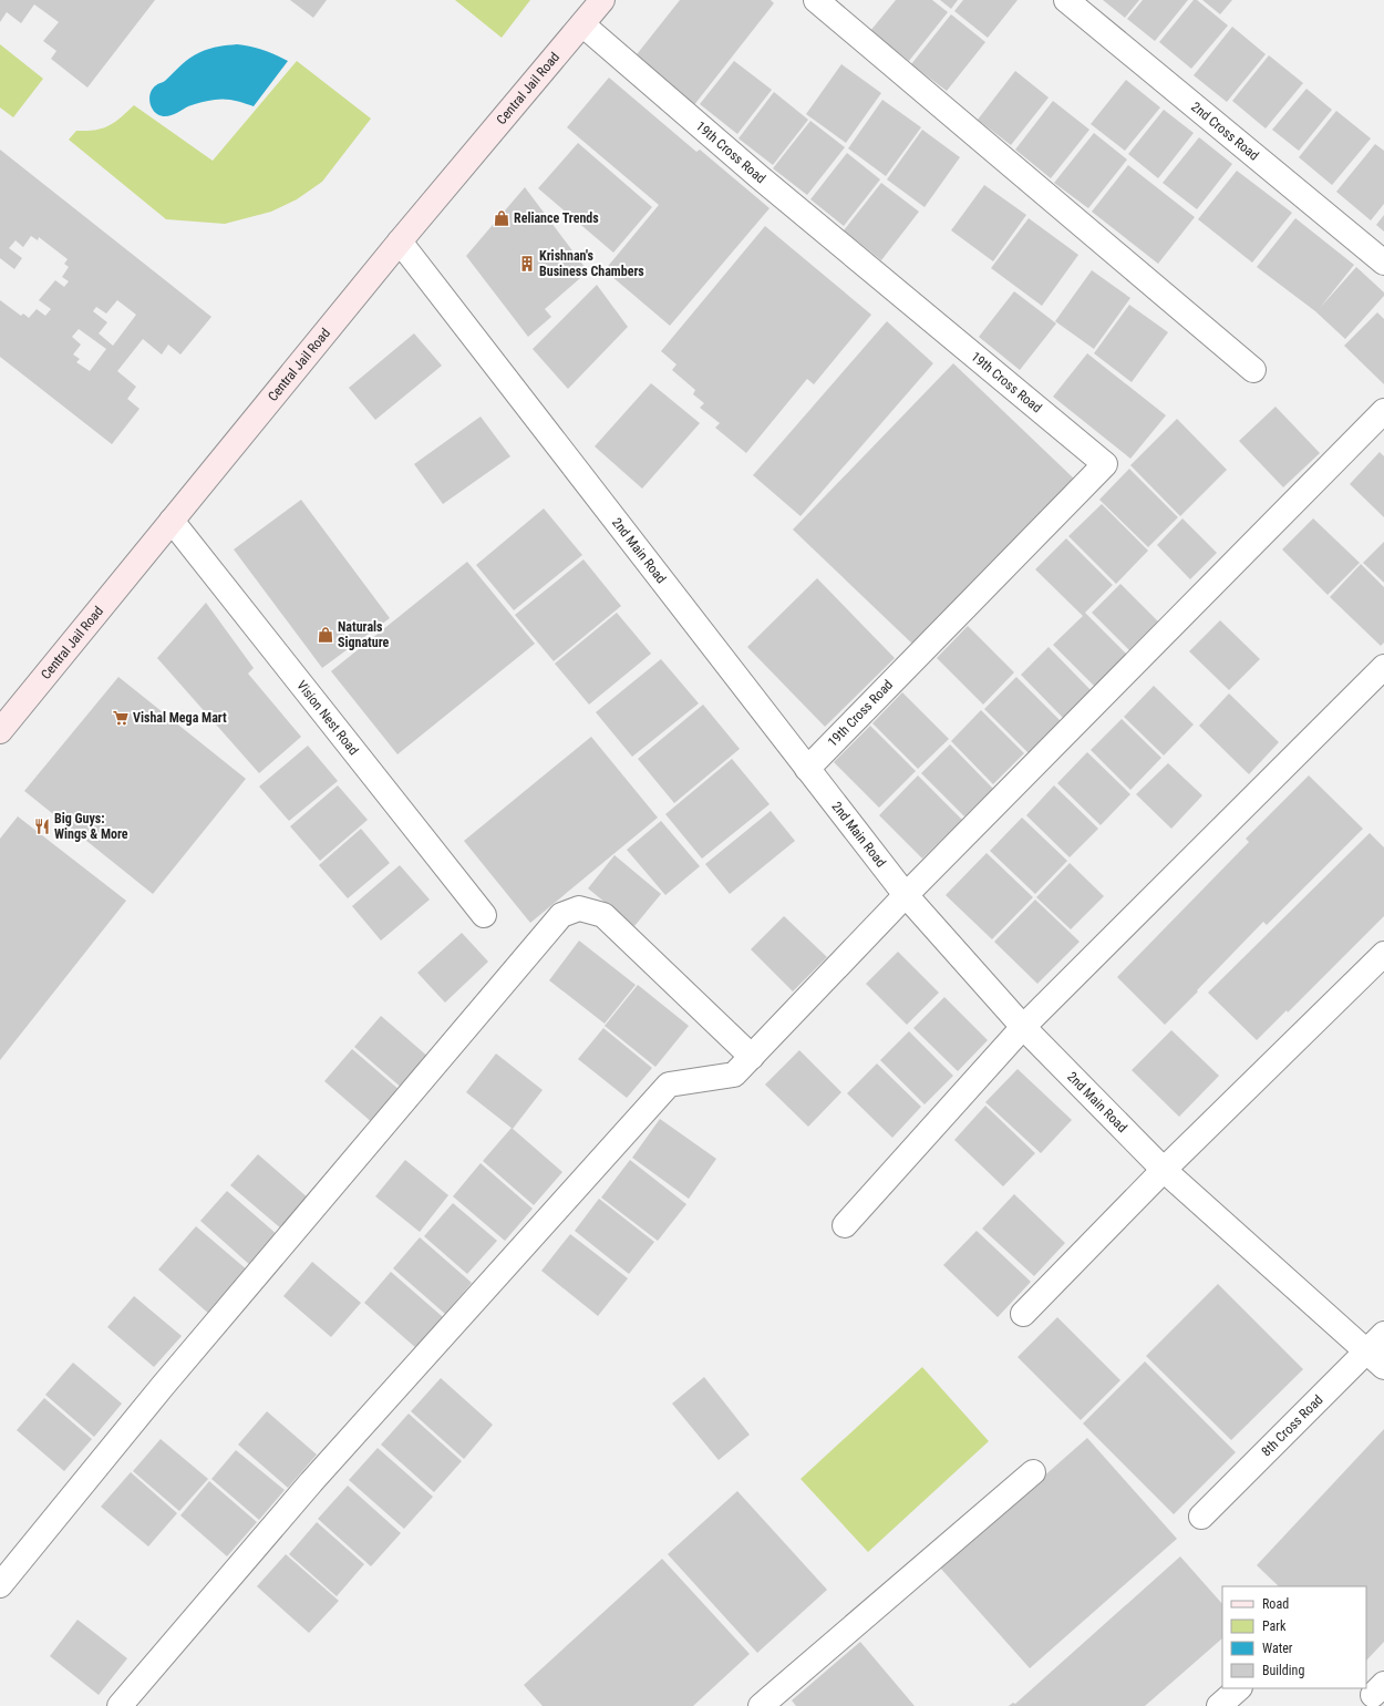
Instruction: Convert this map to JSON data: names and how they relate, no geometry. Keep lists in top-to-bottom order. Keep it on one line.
{"streets":{"main road":["Central Jail Road"],"street":["2nd Cross Road","19th Cross Road","2nd Main Road","Vision Nest Road","8th Cross Road"]},"crossings":[["Central Jail Road","19th Cross Road"],["Central Jail Road","2nd Main Road"],["Central Jail Road","Vision Nest Road"],["19th Cross Road","2nd Main Road"],["2nd Main Road","8th Cross Road"]],"places":{"shop":["Reliance Trends","Naturals Signature"],"building":["Krishnan's Business Chambers"],"supermarket":["Vishal Mega Mart"],"restaurant":["Big Guys: Wings & More"]},"legend":["Road","Park","Water","Building"]}
